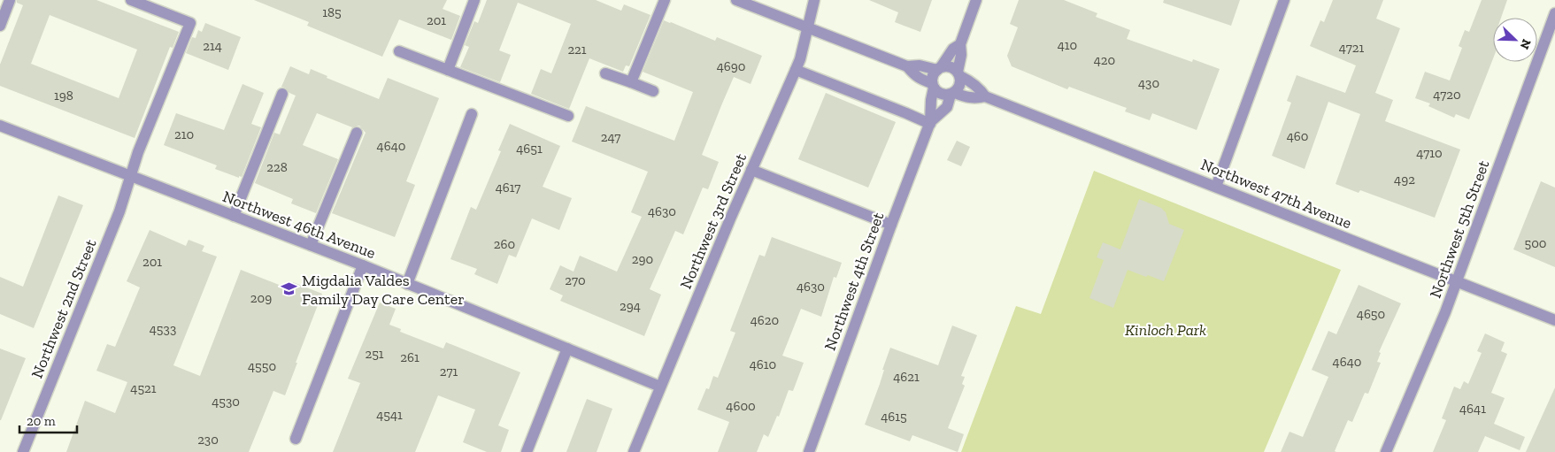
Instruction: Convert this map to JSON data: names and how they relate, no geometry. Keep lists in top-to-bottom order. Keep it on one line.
{"streets":{"street":["Northwest 47th Avenue","Northwest 3rd Street","Northwest 46th Avenue","Northwest 5th Street","Northwest 4th Street","Northwest 2nd Street"]},"crossings":[["Northwest 47th Avenue","Northwest 3rd Street"],["Northwest 47th Avenue","Northwest 5th Street"],["Northwest 47th Avenue","Northwest 4th Street"],["Northwest 3rd Street","Northwest 46th Avenue"],["Northwest 46th Avenue","Northwest 2nd Street"]],"parks":["Kinloch Park"],"places":{"school or university":["Migdalia Valdes Family Day Care Center"]},"house_numbers":["185","201","410","214","4721","221","420","4690","430","4720","198","210","460","247","4640","4651","4710","228","492","4617","4630","500","260","290","201","270","4630","209","294","4650","4620","4533","251","261","4640","4610","4550","271","4621","4521","4530","4600","4641","4541","4615","230"],"scale_bar":"20 m","north":"bottom right"}
